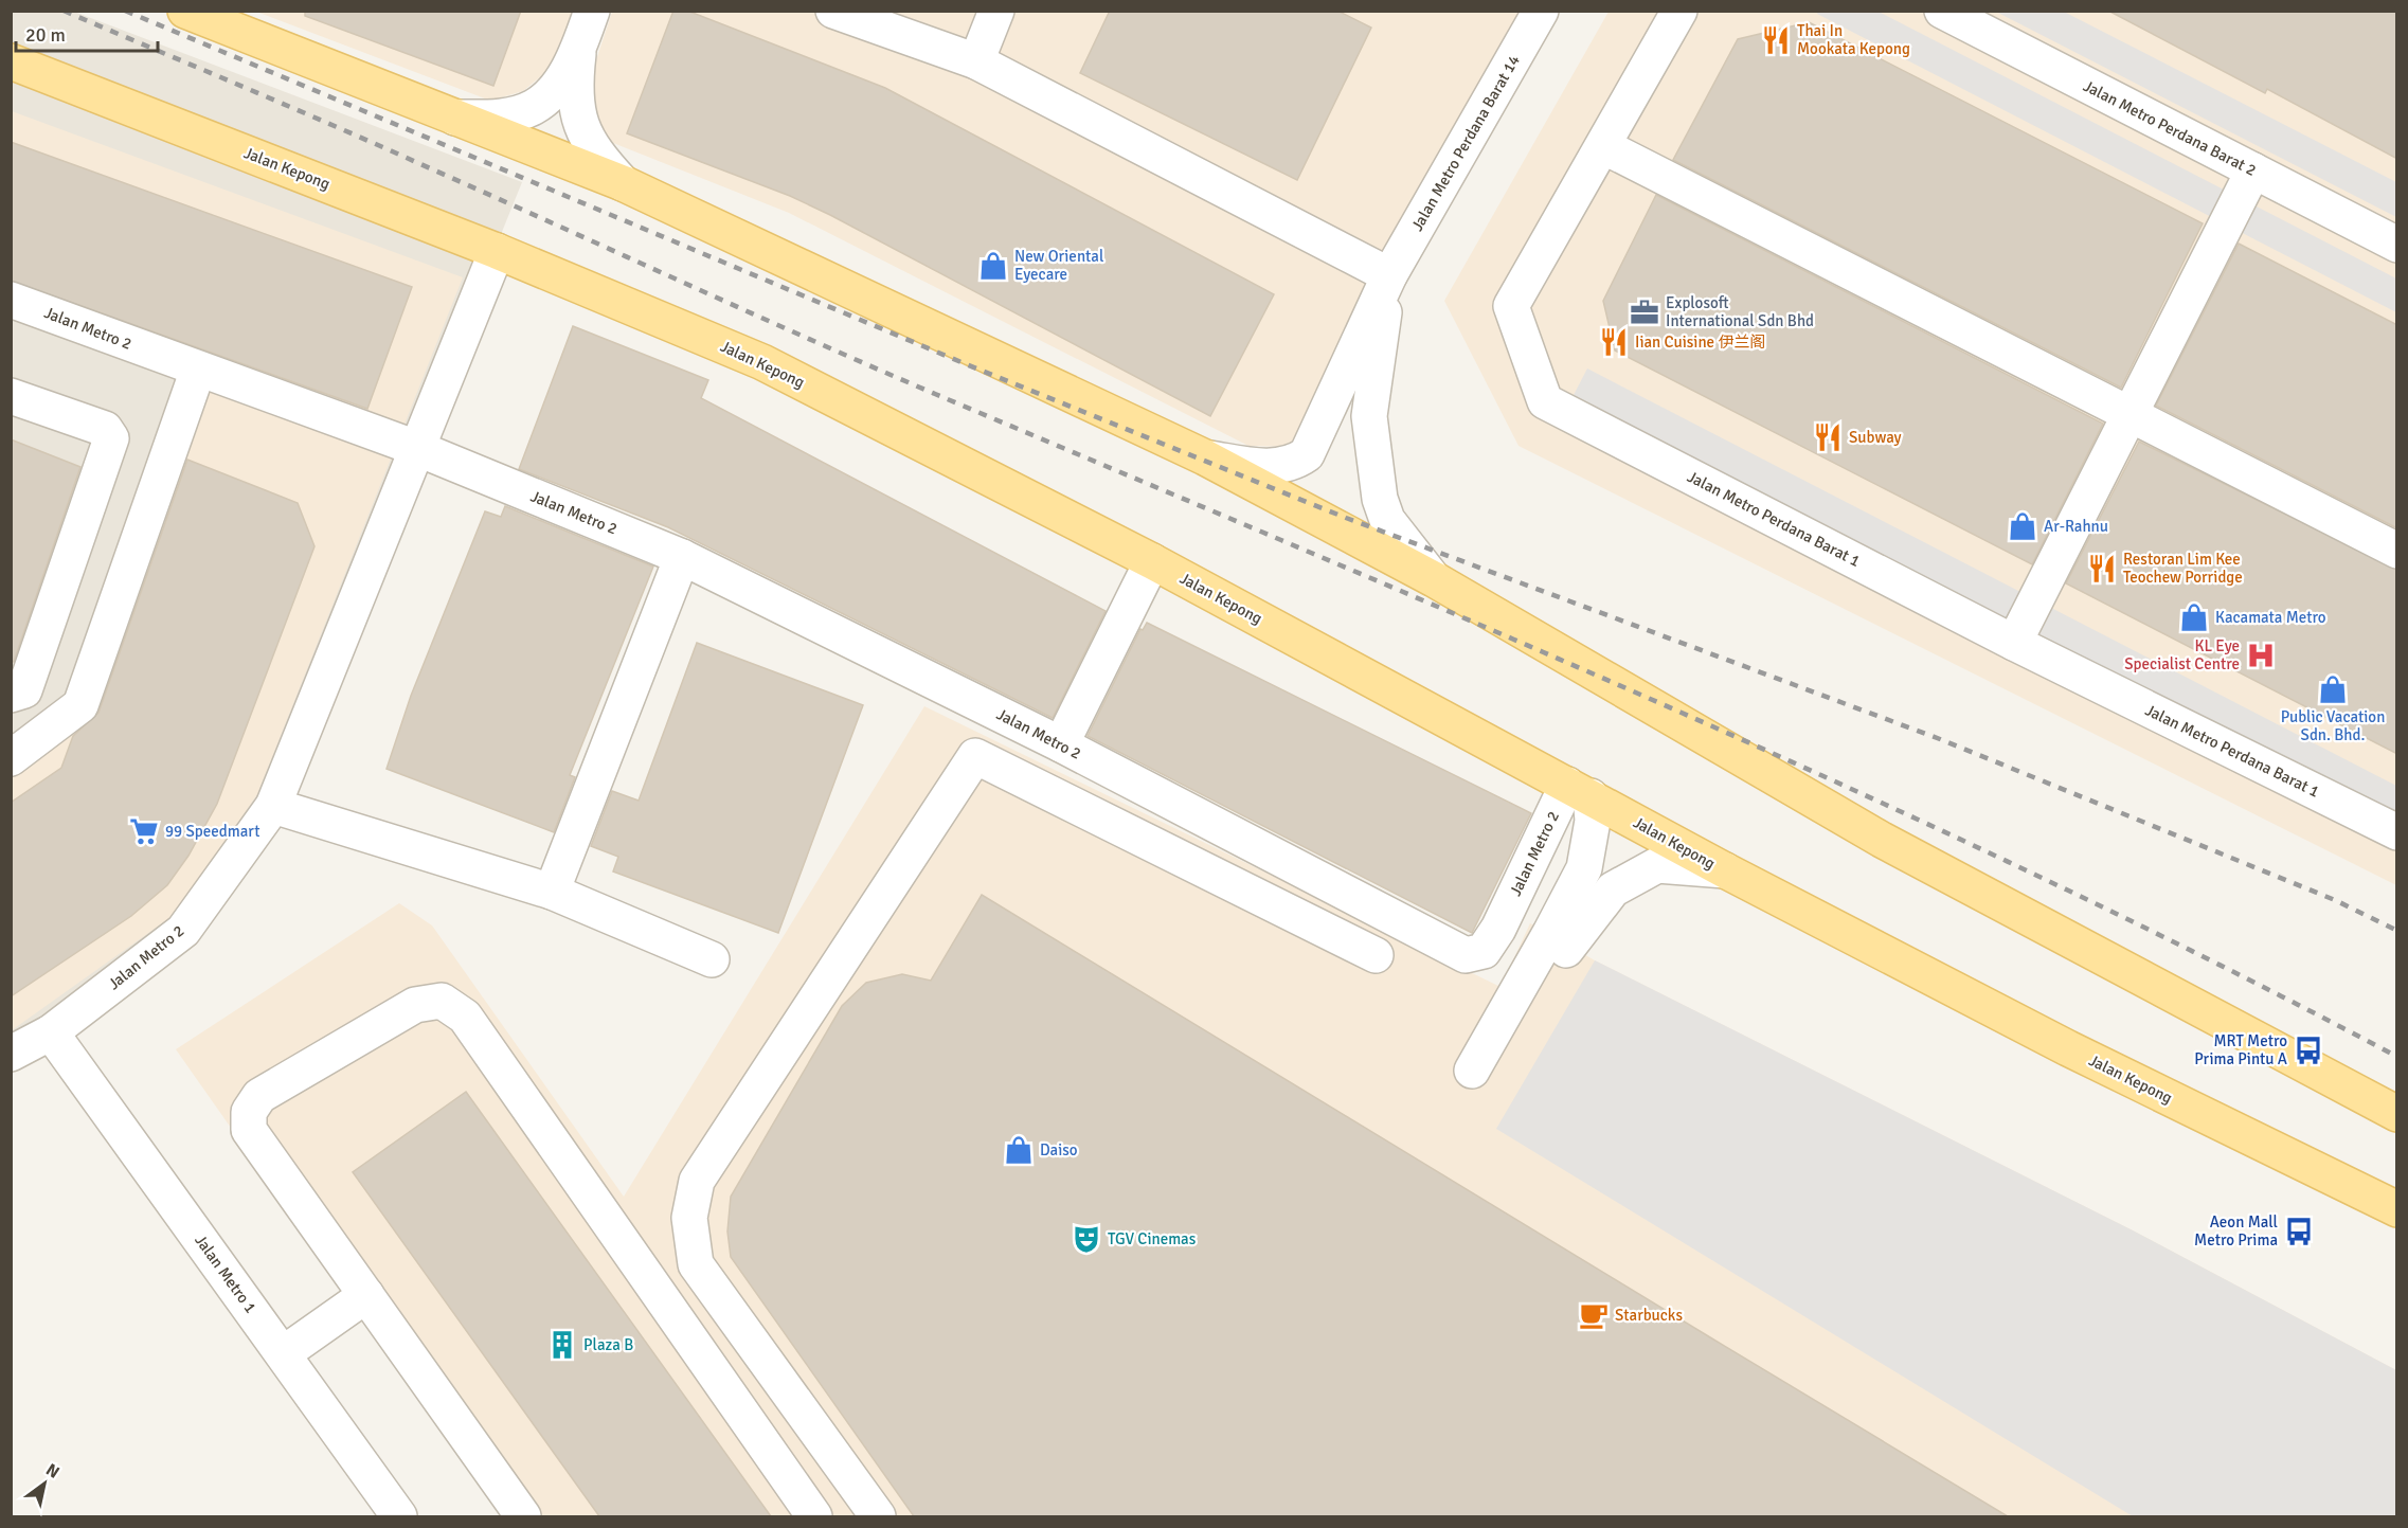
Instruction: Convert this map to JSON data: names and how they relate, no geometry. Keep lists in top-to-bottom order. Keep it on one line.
{"streets":{"main road":["Jalan Kepong"],"street":["Jalan Metro Perdana Barat 2","Jalan Metro Perdana Barat 14","Jalan Metro 2","Jalan Metro Perdana Barat 1","Jalan Metro 1"]},"crossings":[["Jalan Kepong","Jalan Metro 2"],["Jalan Metro 2","Jalan Metro 1"]],"places":{"restaurant":["Thai In Mookata Kepong","Iian Cuisine 伊兰阁","Subway","Restoran Lim Kee Teochew Porridge"],"shop":["New Oriental Eyecare","Ar-Rahnu","Kacamata Metro","Public Vacation Sdn. Bhd.","Daiso"],"office":["Explosoft International Sdn Bhd"],"hospital":["KL Eye Specialist Centre"],"supermarket":["99 Speedmart"],"bus stop":["MRT Metro Prima Pintu A","Aeon Mall Metro Prima"],"theatre":["TGV Cinemas"],"cafe":["Starbucks"],"building":["Plaza B"]},"scale_bar":"20 m","north":"top right"}
